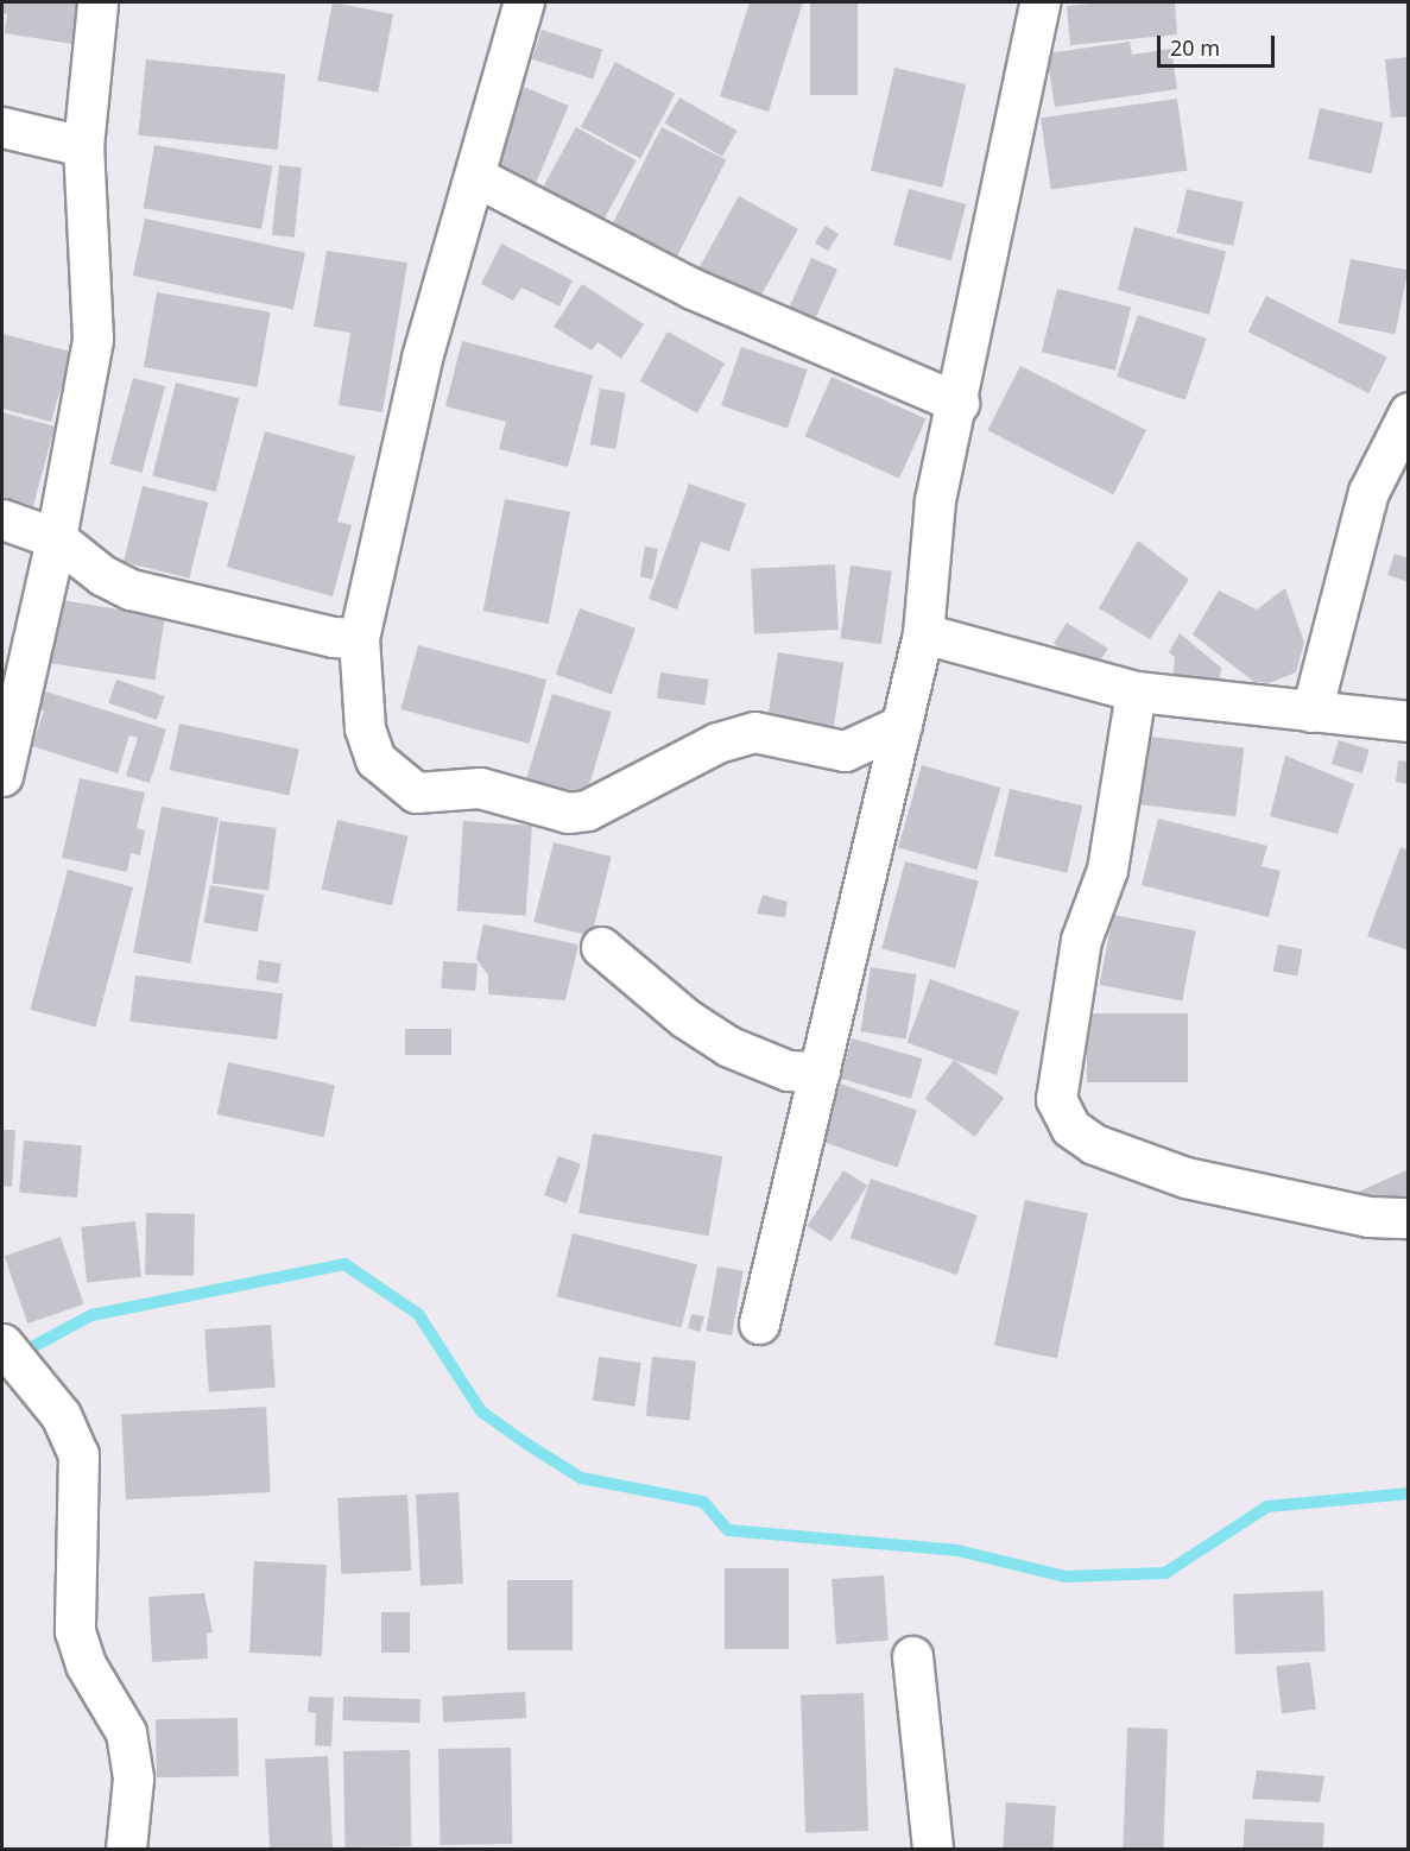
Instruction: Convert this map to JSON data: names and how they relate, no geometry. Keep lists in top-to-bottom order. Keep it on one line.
{"scale_bar":"20 m"}
